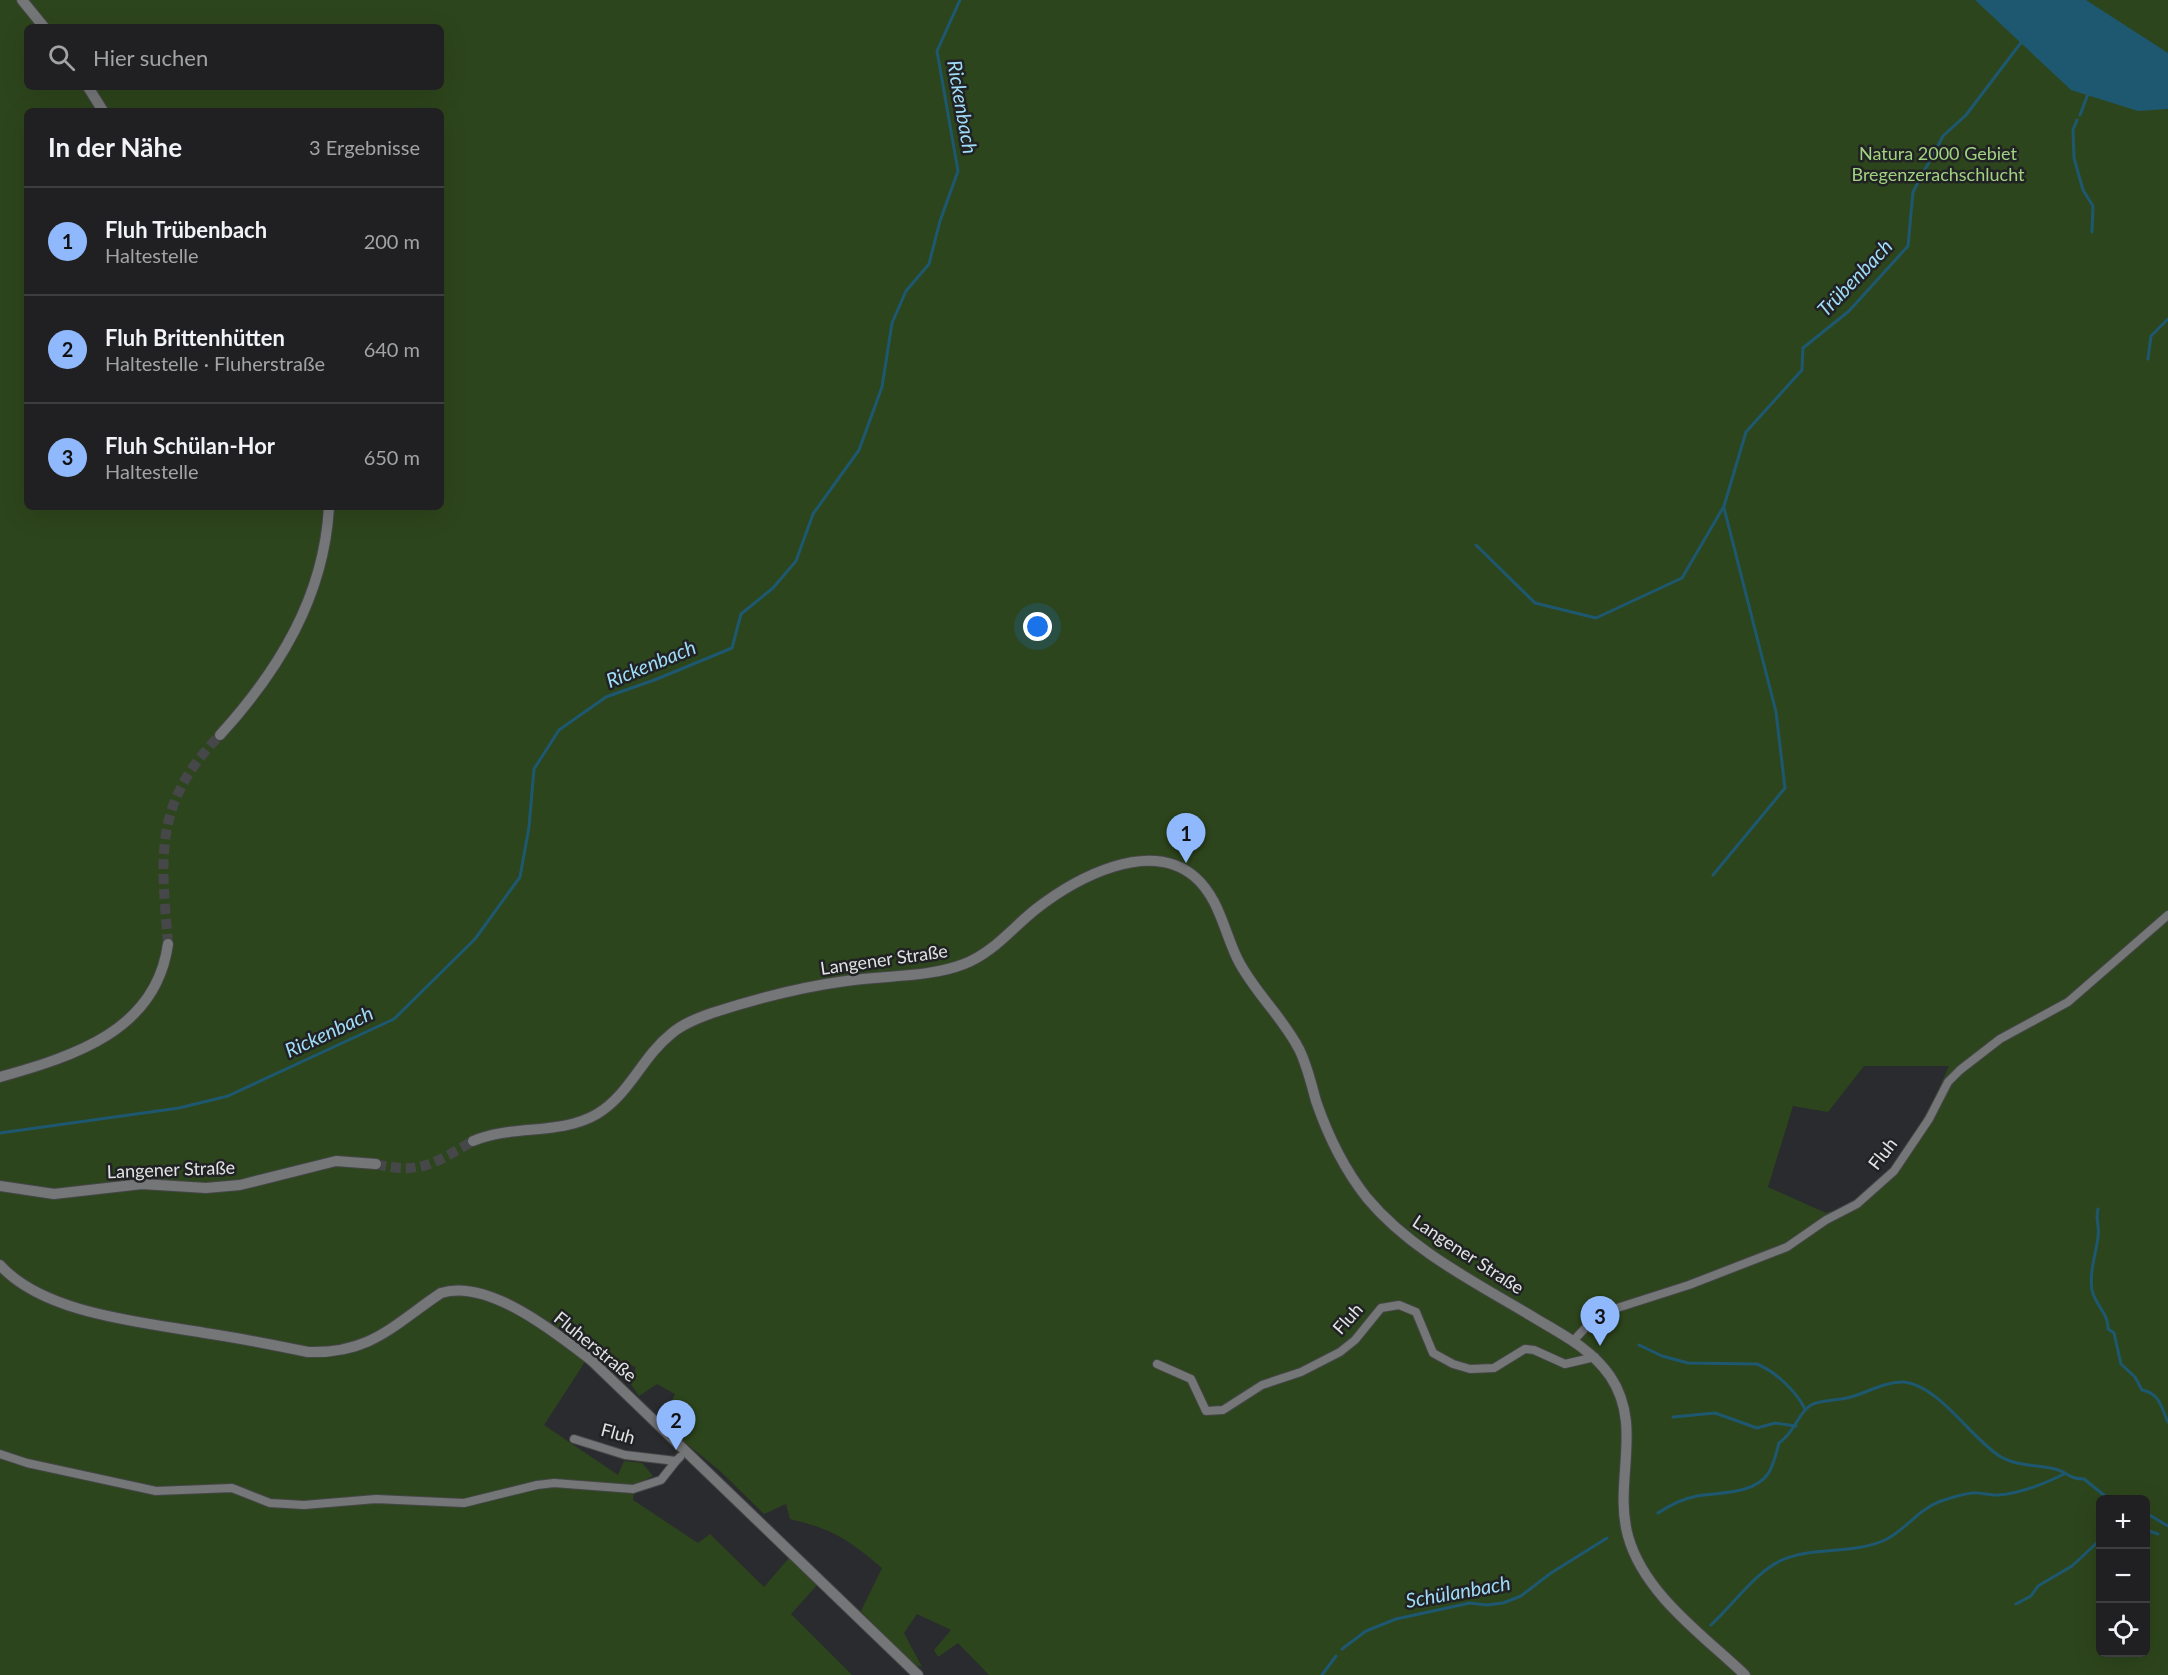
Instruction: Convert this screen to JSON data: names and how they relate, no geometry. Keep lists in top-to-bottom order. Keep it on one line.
{"streets":{"main road":["Langener Straße","Fluherstraße"],"street":["Fluh"]},"crossings":[["Langener Straße","Fluh"]],"water":["Rickenbach","Trübenbach","Schülanbach"],"parks":["Natura 2000 Gebiet Bregenzerachschlucht"],"page":{"search":"Hier suchen","heading":["In der Nähe","3 Ergebnisse"],"list":[{"mark":"1","name":"Fluh Trübenbach","note":"Haltestelle","value":"200 m"},{"mark":"2","name":"Fluh Brittenhütten","note":"Haltestelle · Fluherstraße","value":"640 m"},{"mark":"3","name":"Fluh Schülan-Hor","note":"Haltestelle","value":"650 m"}],"pins":["1","3","2"],"map_buttons":["+","−"]}}
